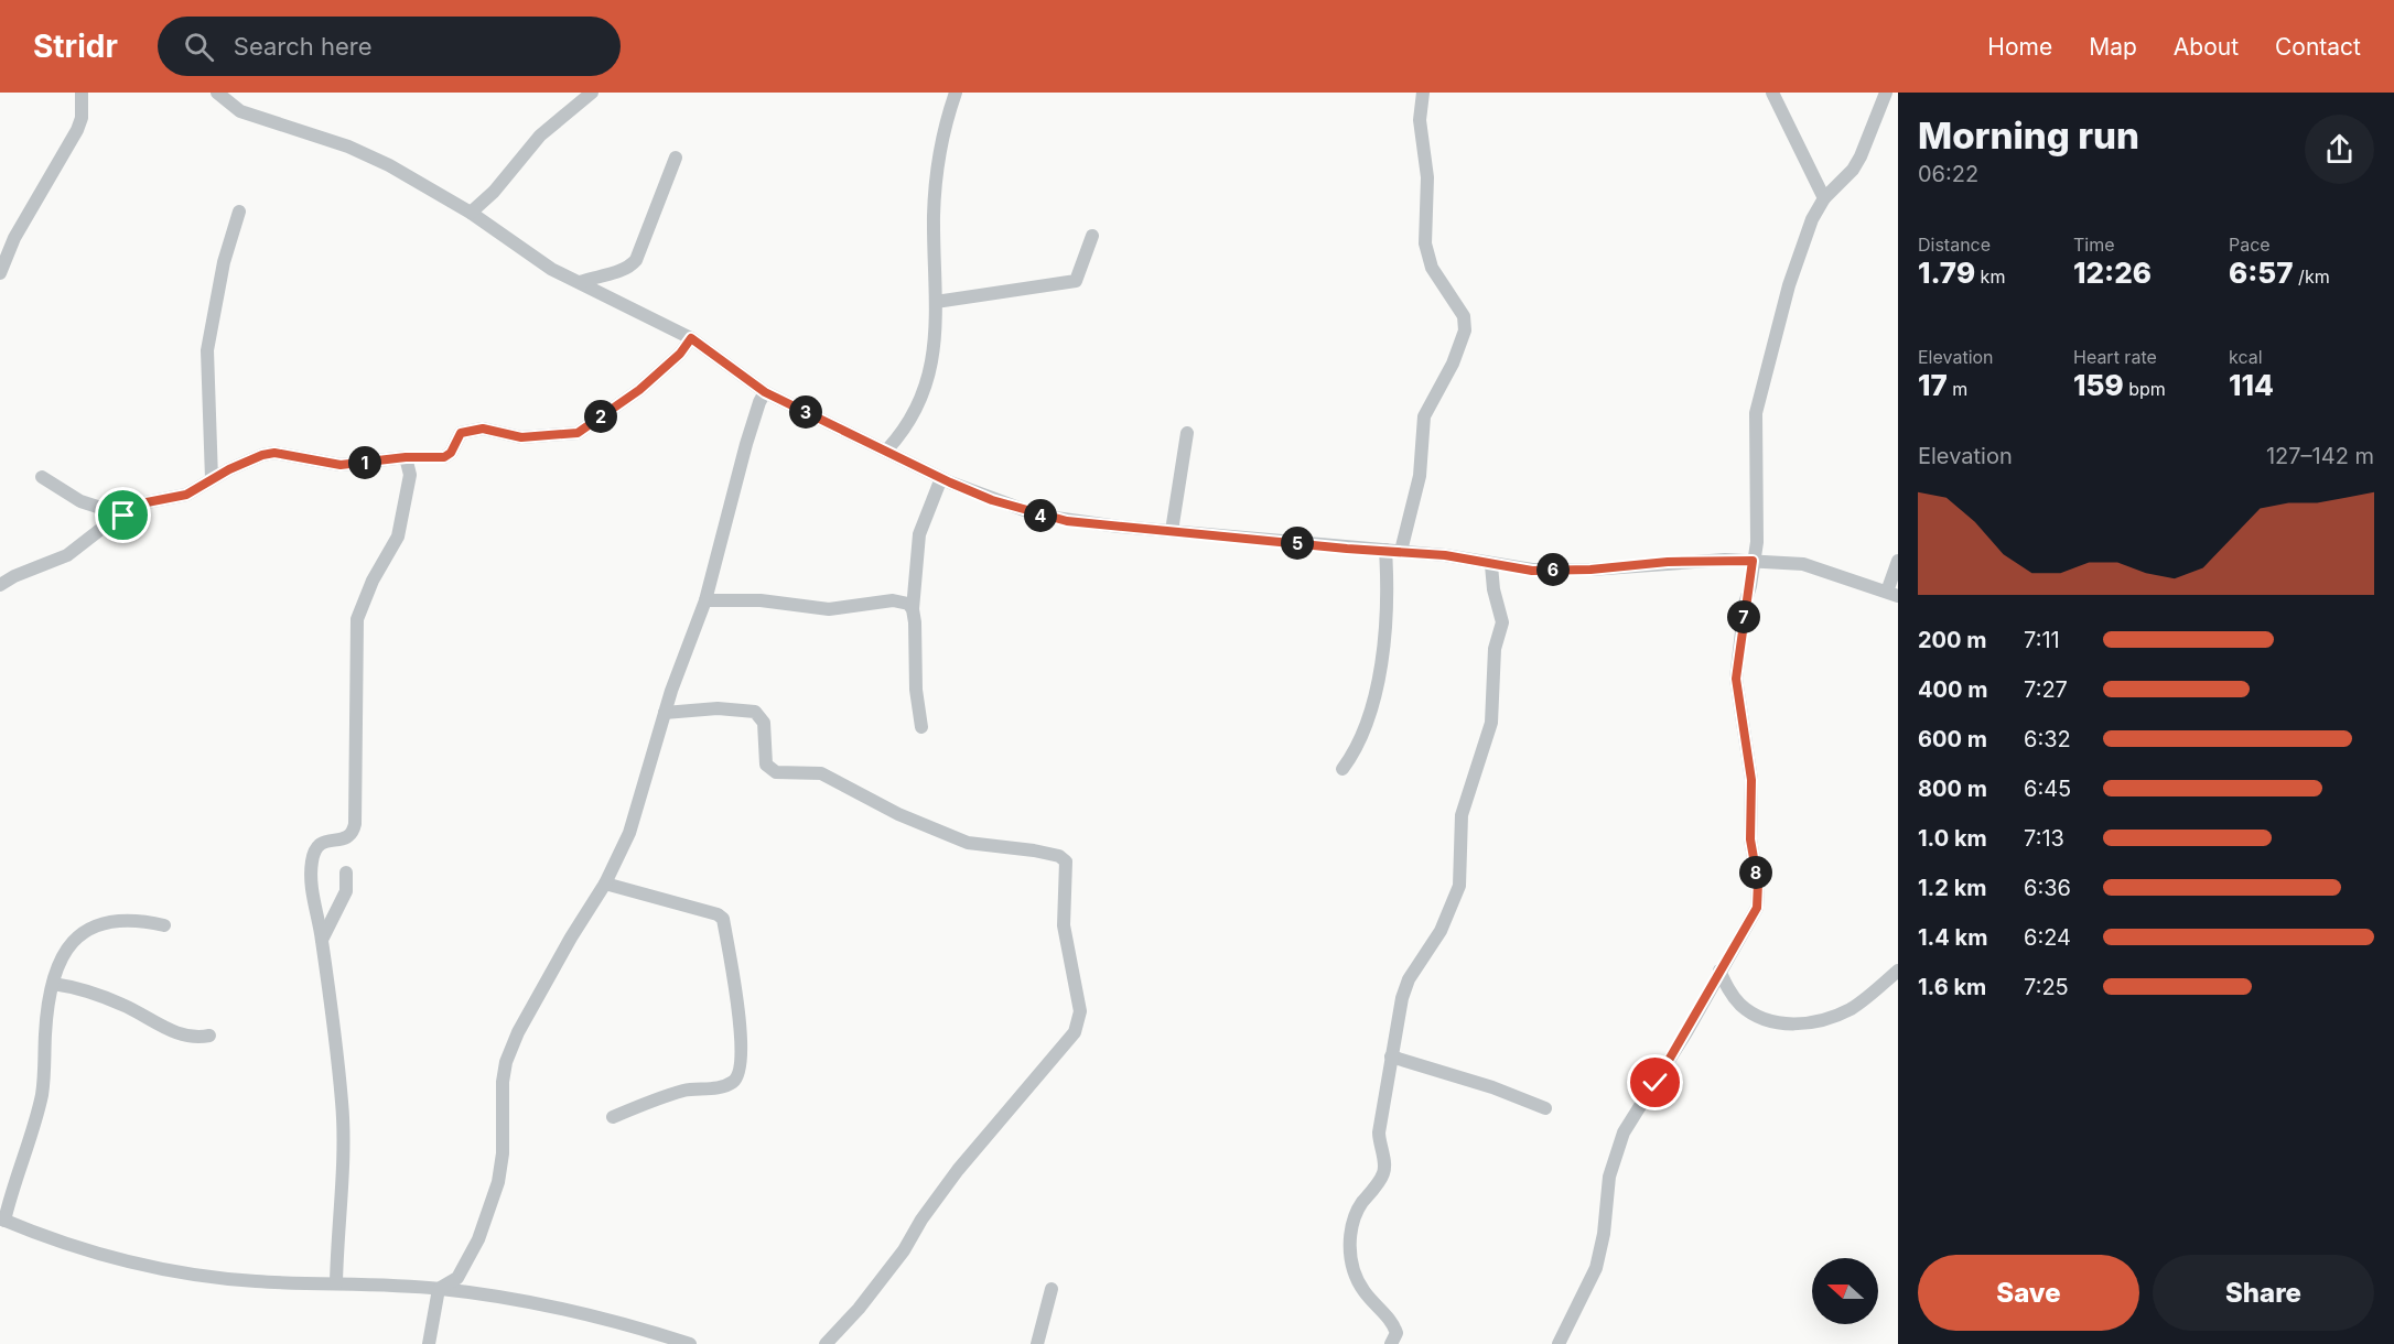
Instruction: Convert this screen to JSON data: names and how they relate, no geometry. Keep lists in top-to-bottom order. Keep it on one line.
{"north":"left","page":{"header":"Stridr","search":"Search here","nav":["Home","Map","About","Contact"],"heading":["Morning run","06:22"],"stats":[["Distance","1.79 km"],["Time","12:26"],["Pace","6:57 /km"],["Elevation","17 m"],["Heart rate","159 bpm"],["kcal","114"]],"pins":["3","2","1","4","5","6","7","8"],"chart":["Elevation","127–142 m"],"list":[{"name":"200 m","note":"7:11"},{"name":"400 m","note":"7:27"},{"name":"600 m","note":"6:32"},{"name":"800 m","note":"6:45"},{"name":"1.0 km","note":"7:13"},{"name":"1.2 km","note":"6:36"},{"name":"1.4 km","note":"6:24"},{"name":"1.6 km","note":"7:25"}],"buttons":["Save","Share"]}}
